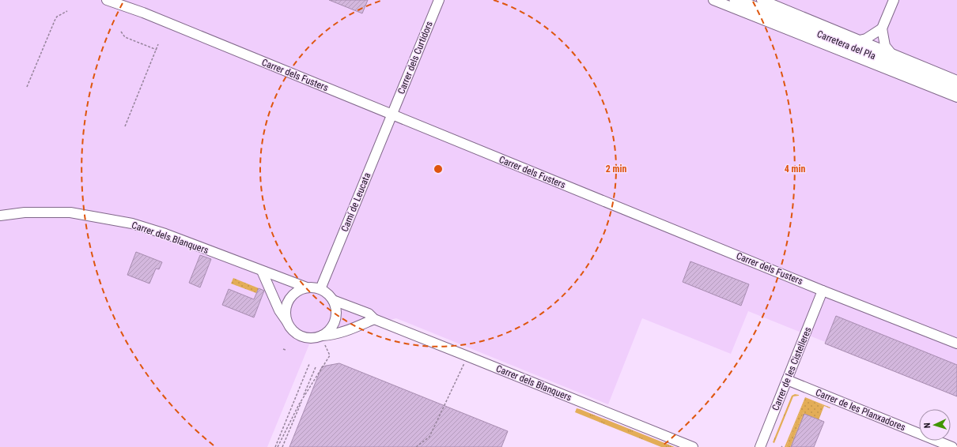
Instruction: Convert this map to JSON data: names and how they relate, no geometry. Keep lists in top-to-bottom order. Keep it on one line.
{"streets":{"main road":["Carretera del Pla"],"street":["Carrer dels Curtidors","Carrer dels Fusters","Camí de Leucata","Carrer dels Blanquers","Carrer de les Cistelleres","Carrer de les Planxadores"]},"crossings":[["Carrer dels Curtidors","Carrer dels Fusters"],["Carrer dels Curtidors","Camí de Leucata"],["Carrer dels Fusters","Camí de Leucata"],["Carrer dels Fusters","Carrer de les Cistelleres"],["Camí de Leucata","Carrer dels Blanquers"],["Carrer de les Cistelleres","Carrer de les Planxadores"]],"north":"left","rings":["2 min","4 min"]}
